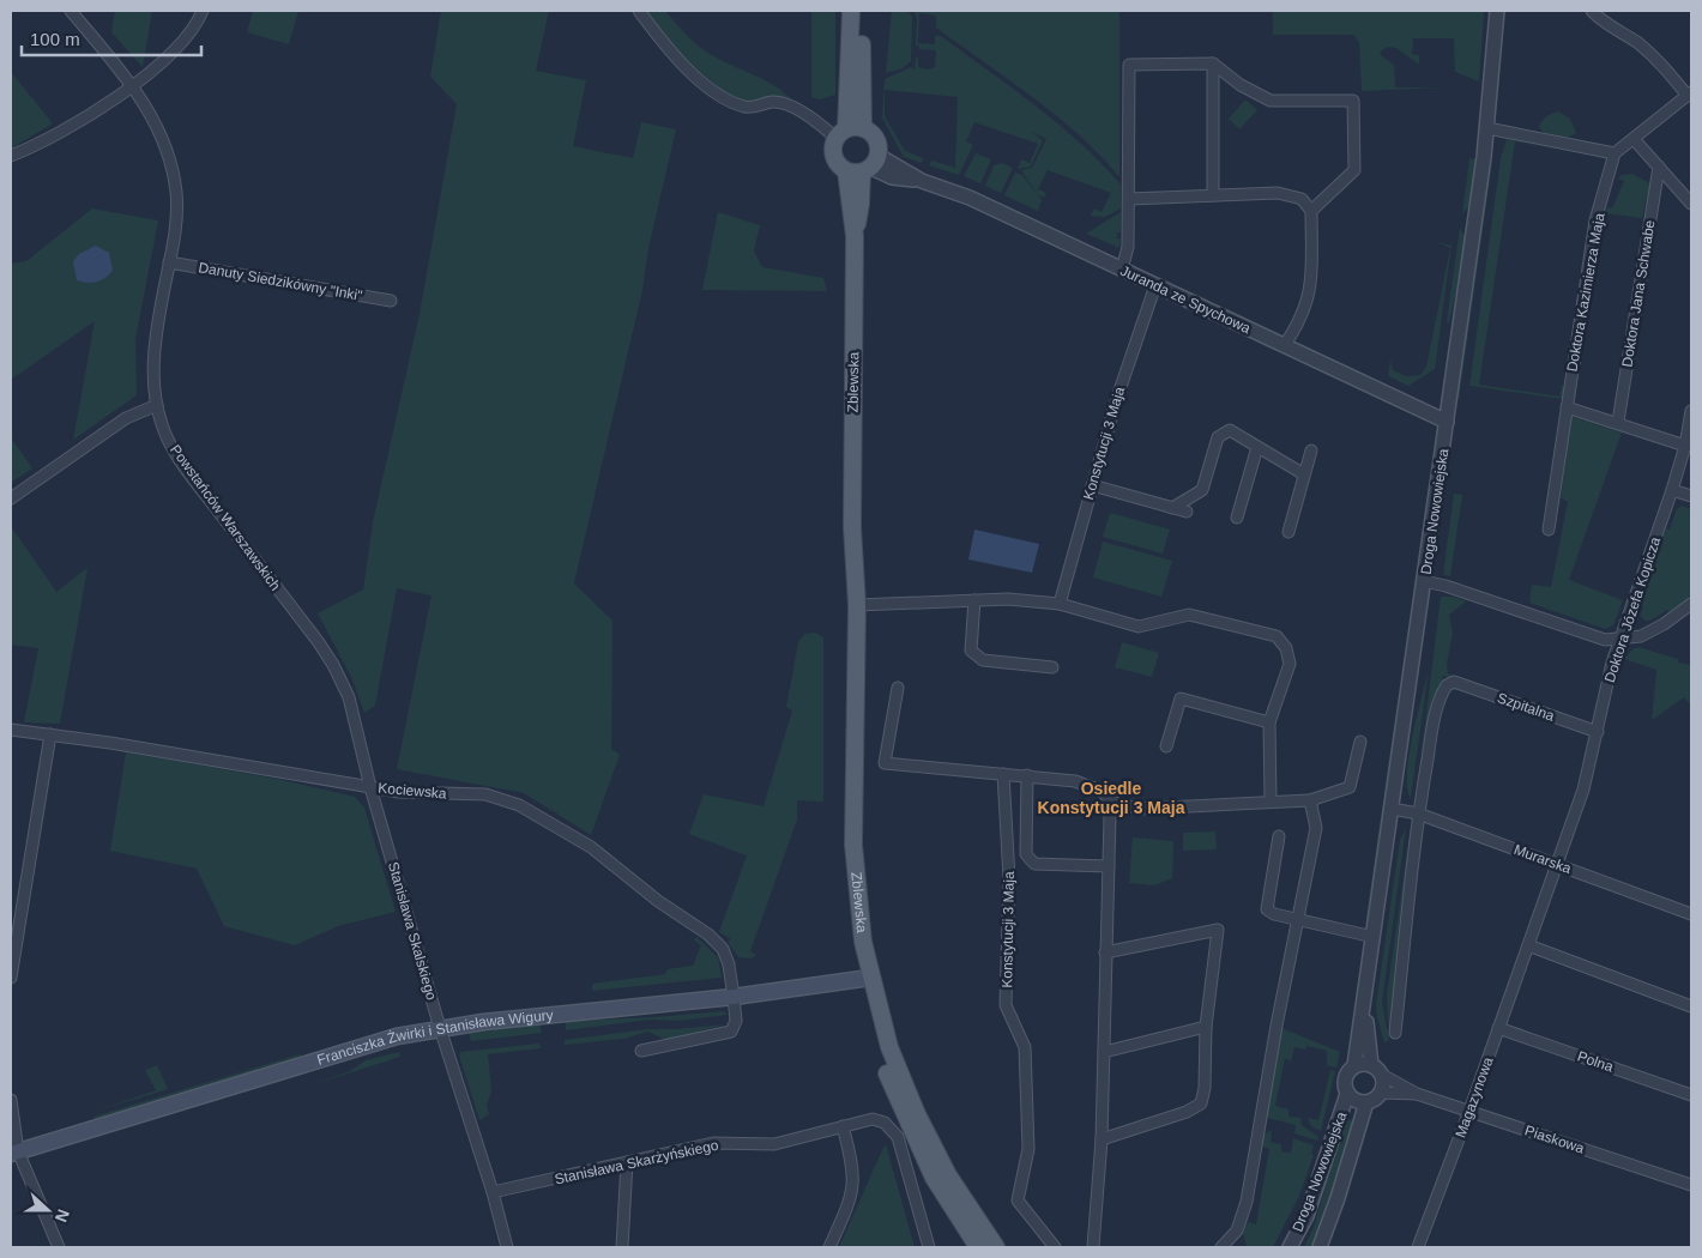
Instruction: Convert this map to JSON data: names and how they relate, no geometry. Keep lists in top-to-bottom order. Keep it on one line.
{"streets":{"main road":["Zblewska","Franciszka Żwirki i Stanisława Wigury"],"street":["Danuty Siedzikówny \"Inki\"","Doktora Kazimierza Maja","Doktora Jana Schwabe","Juranda ze Spychowa","Konstytucji 3 Maja","Droga Nowowiejska","Powstańców Warszawskich","Doktora Józefa Kopicza","Szpitalna","Kociewska","Murarska","Stanisława Skalskiego","Polna","Magazynowa","Piaskowa","Stanisława Skarżyńskiego"]},"crossings":[["Danuty Siedzikówny \"Inki\"","Powstańców Warszawskich"],["Juranda ze Spychowa","Zblewska"],["Juranda ze Spychowa","Konstytucji 3 Maja"],["Juranda ze Spychowa","Droga Nowowiejska"],["Zblewska","Franciszka Żwirki i Stanisława Wigury"],["Droga Nowowiejska","Murarska"],["Droga Nowowiejska","Piaskowa"],["Powstańców Warszawskich","Kociewska"],["Powstańców Warszawskich","Stanisława Skalskiego"],["Doktora Józefa Kopicza","Szpitalna"],["Doktora Józefa Kopicza","Magazynowa"],["Szpitalna","Murarska"],["Kociewska","Stanisława Skalskiego"],["Kociewska","Franciszka Żwirki i Stanisława Wigury"],["Murarska","Magazynowa"],["Stanisława Skalskiego","Franciszka Żwirki i Stanisława Wigury"],["Stanisława Skalskiego","Stanisława Skarżyńskiego"],["Polna","Magazynowa"],["Magazynowa","Piaskowa"]],"districts":["Osiedle Konstytucji 3 Maja"],"scale_bar":"100 m","north":"right"}
